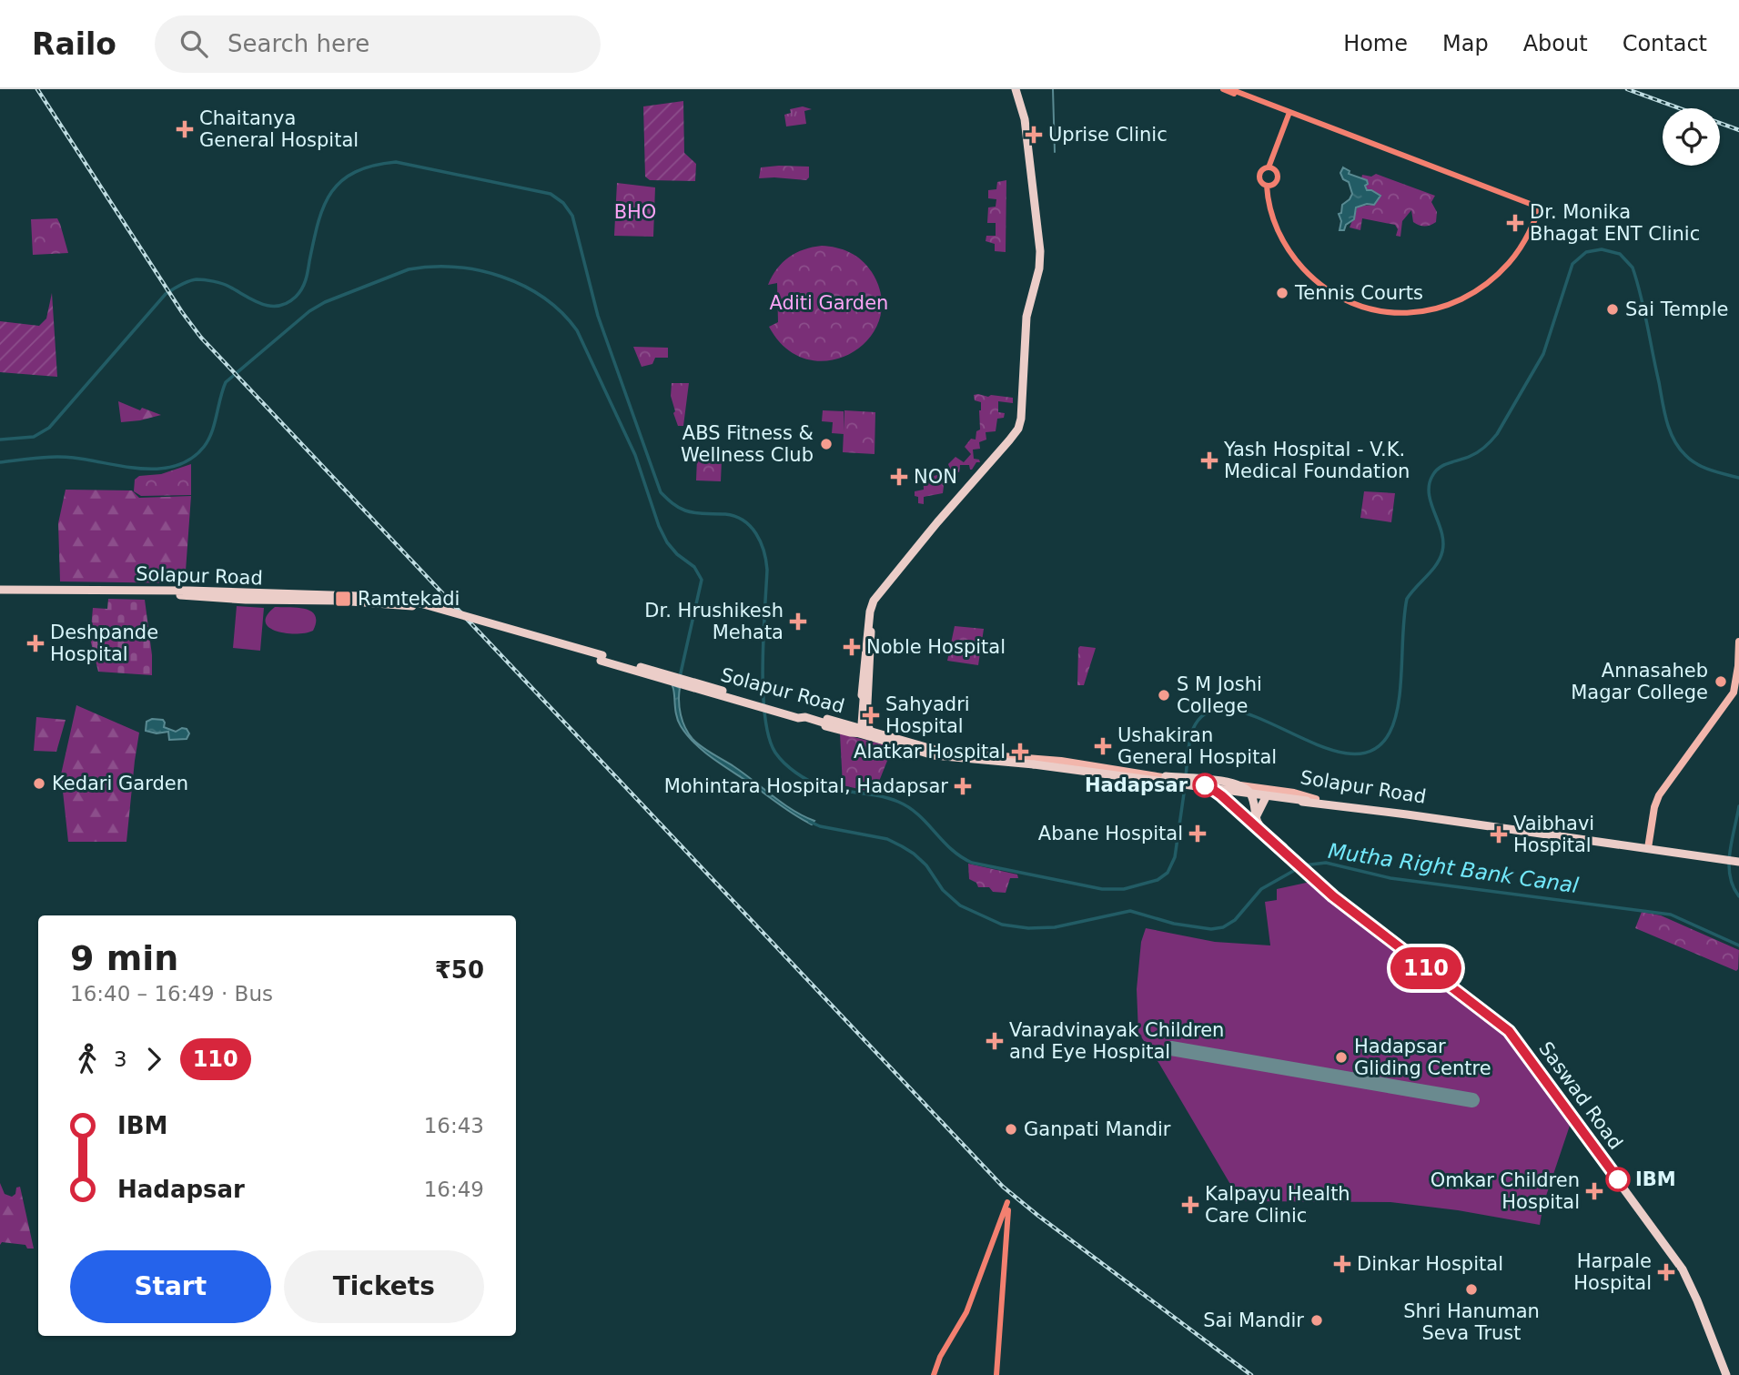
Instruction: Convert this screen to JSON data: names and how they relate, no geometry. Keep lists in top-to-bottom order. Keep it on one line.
{"streets":{"highway":["Solapur Road","Saswad Road"]},"water":["Mutha Right Bank Canal"],"parks":["BHO","Aditi Garden"],"places":{"health":["Chaitanya General Hospital","Uprise Clinic","Dr. Monika Bhagat ENT Clinic","Yash Hospital - V.K. Medical Foundation","NON","Dr. Hrushikesh Mehata","Deshpande Hospital","Noble Hospital","Sahyadri Hospital","Ushakiran General Hospital","Alatkar Hospital","Mohintara Hospital, Hadapsar","Abane Hospital","Vaibhavi Hospital","Varadvinayak Children and Eye Hospital","Omkar Children Hospital","Kalpayu Health Care Clinic","Dinkar Hospital","Harpale Hospital"],"other":["Tennis Courts","Sai Temple","ABS Fitness & Wellness Club","Annasaheb Magar College","S M Joshi College","Kedari Garden","Hadapsar","Hadapsar Gliding Centre","Ganpati Mandir","IBM","Shri Hanuman Seva Trust","Sai Mandir"],"transit":["Ramtekadi"]},"lines":["bus line 110"],"page":{"header":"Railo","search":"Search here","nav":["Home","Map","About","Contact"],"on_map":"110","heading":["9 min","16:40 – 16:49 · Bus","₹50"],"legs":["3","110"],"list":[{"name":"IBM","value":"16:43"},{"name":"Hadapsar","value":"16:49"}],"buttons":["Start","Tickets"]}}
